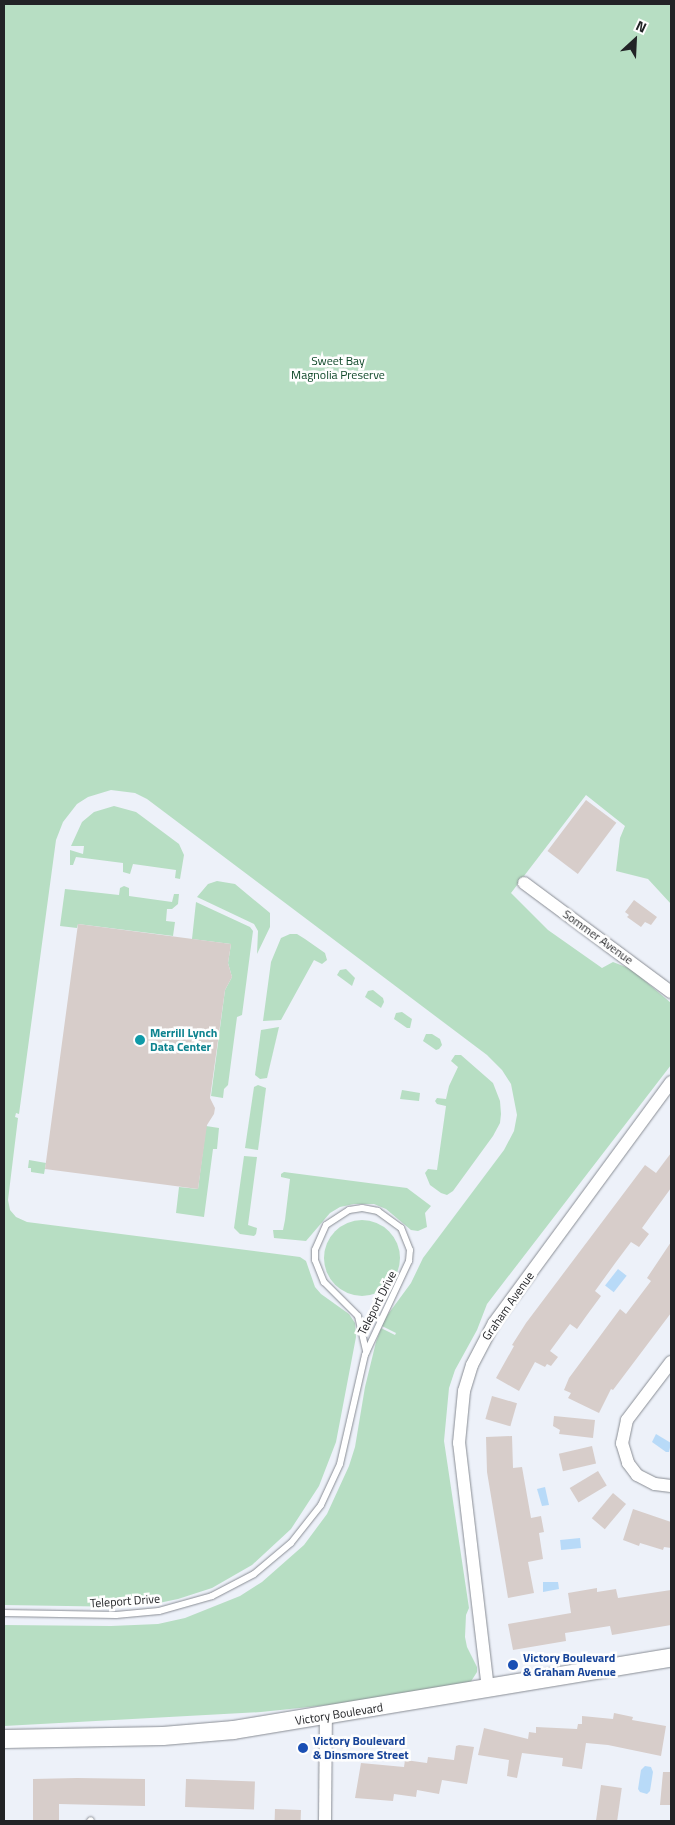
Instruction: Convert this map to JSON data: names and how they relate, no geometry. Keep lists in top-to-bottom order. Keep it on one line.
{"streets":{"main road":["Victory Boulevard"],"street":["Sommer Avenue","Graham Avenue"],"lane":["Teleport Drive"]},"crossings":[["Graham Avenue","Victory Boulevard"]],"parks":["Sweet Bay Magnolia Preserve"],"places":["Merrill Lynch Data Center","Victory Boulevard & Graham Avenue","Victory Boulevard & Dinsmore Street"],"north":"top right"}
